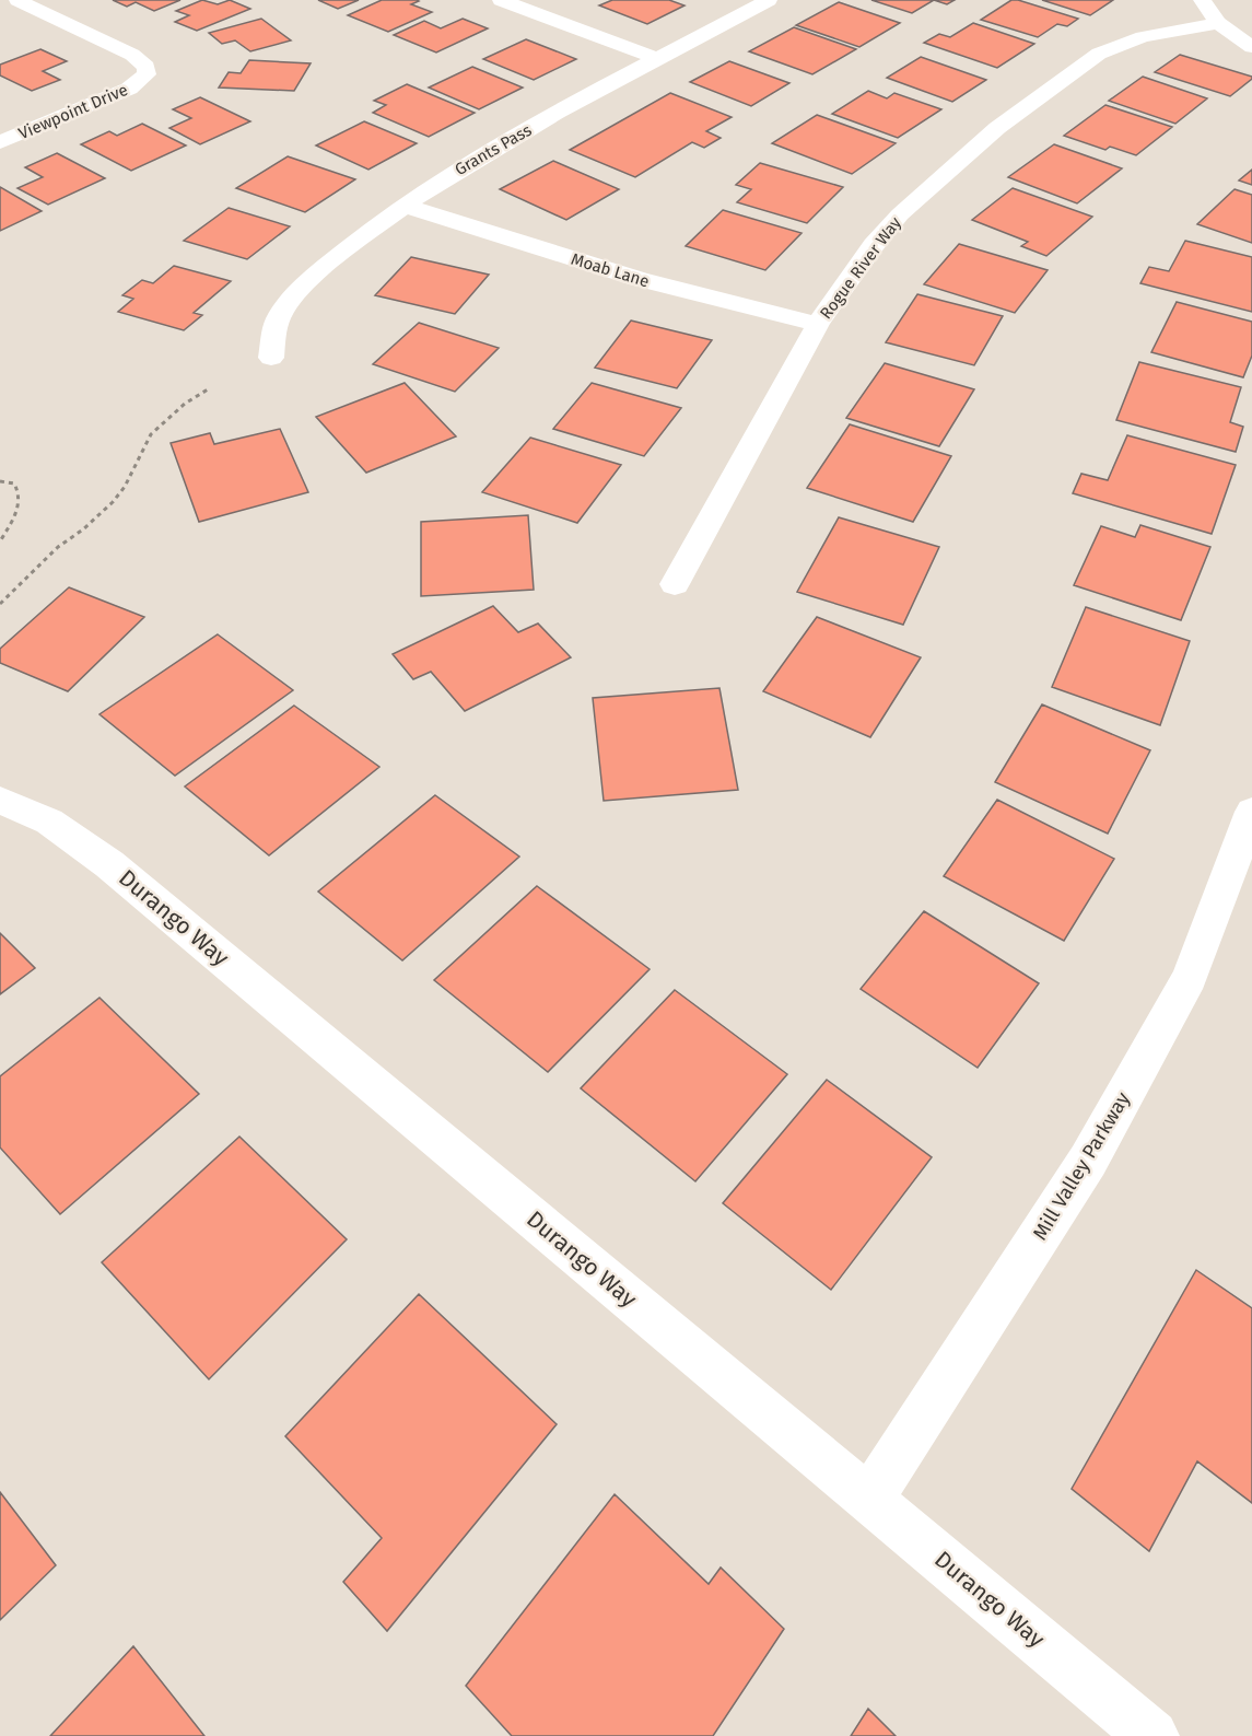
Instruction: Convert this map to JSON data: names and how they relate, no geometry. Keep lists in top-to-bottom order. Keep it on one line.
{"streets":{"street":["Viewpoint Drive","Grants Pass","Rogue River Way","Moab Lane","Durango Way","Mill Valley Parkway"]},"crossings":[["Grants Pass","Moab Lane"],["Rogue River Way","Moab Lane"],["Durango Way","Mill Valley Parkway"]]}
